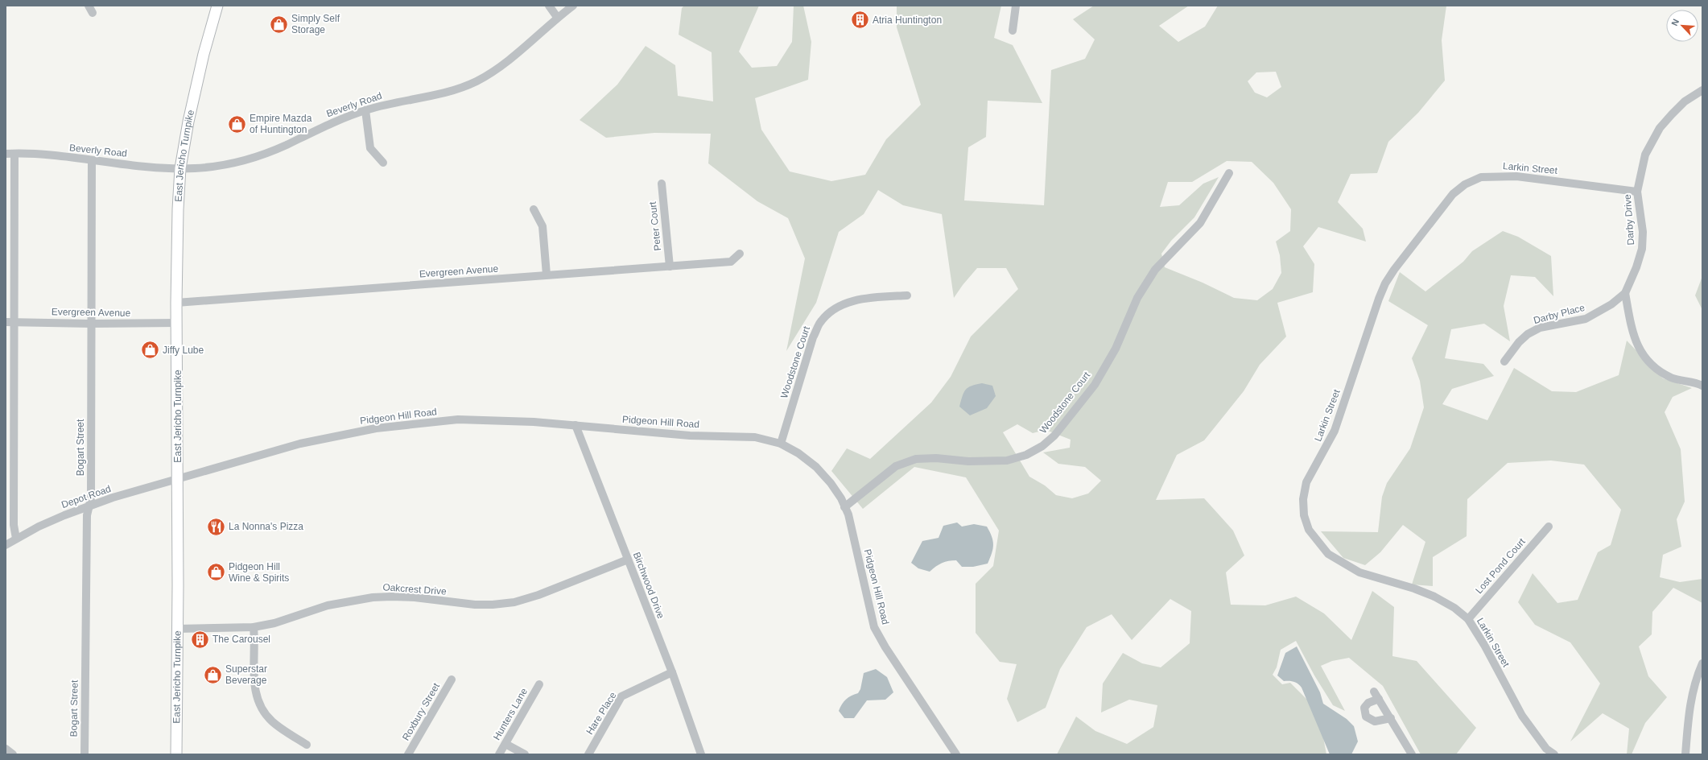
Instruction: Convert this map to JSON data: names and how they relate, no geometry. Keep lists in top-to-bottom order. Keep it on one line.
{"streets":{"main road":["East Jericho Turnpike"],"street":["Beverly Road","Larkin Street","Darby Drive","Peter Court","Evergreen Avenue","Darby Place","Woodstone Court","Pidgeon Hill Road","Bogart Street","Depot Road","Lost Pond Court","Birchwood Drive","Oakcrest Drive","Roxbury Street","Hare Place","Hunters Lane"]},"crossings":[["Beverly Road","East Jericho Turnpike"],["Beverly Road","Bogart Street"],["East Jericho Turnpike","Evergreen Avenue"],["East Jericho Turnpike","Pidgeon Hill Road"],["East Jericho Turnpike","Depot Road"],["East Jericho Turnpike","Oakcrest Drive"],["Larkin Street","Darby Drive"],["Larkin Street","Lost Pond Court"],["Darby Drive","Darby Place"],["Peter Court","Evergreen Avenue"],["Evergreen Avenue","Bogart Street"],["Woodstone Court","Pidgeon Hill Road"],["Pidgeon Hill Road","Depot Road"],["Pidgeon Hill Road","Birchwood Drive"],["Bogart Street","Depot Road"],["Birchwood Drive","Oakcrest Drive"],["Birchwood Drive","Hare Place"]],"places":{"building":["Atria Huntington","The Carousel"],"shop":["Simply Self Storage","Empire Mazda of Huntington","Jiffy Lube","Pidgeon Hill Wine & Spirits","Superstar Beverage"],"restaurant":["La Nonna's Pizza"]},"north":"top left"}
